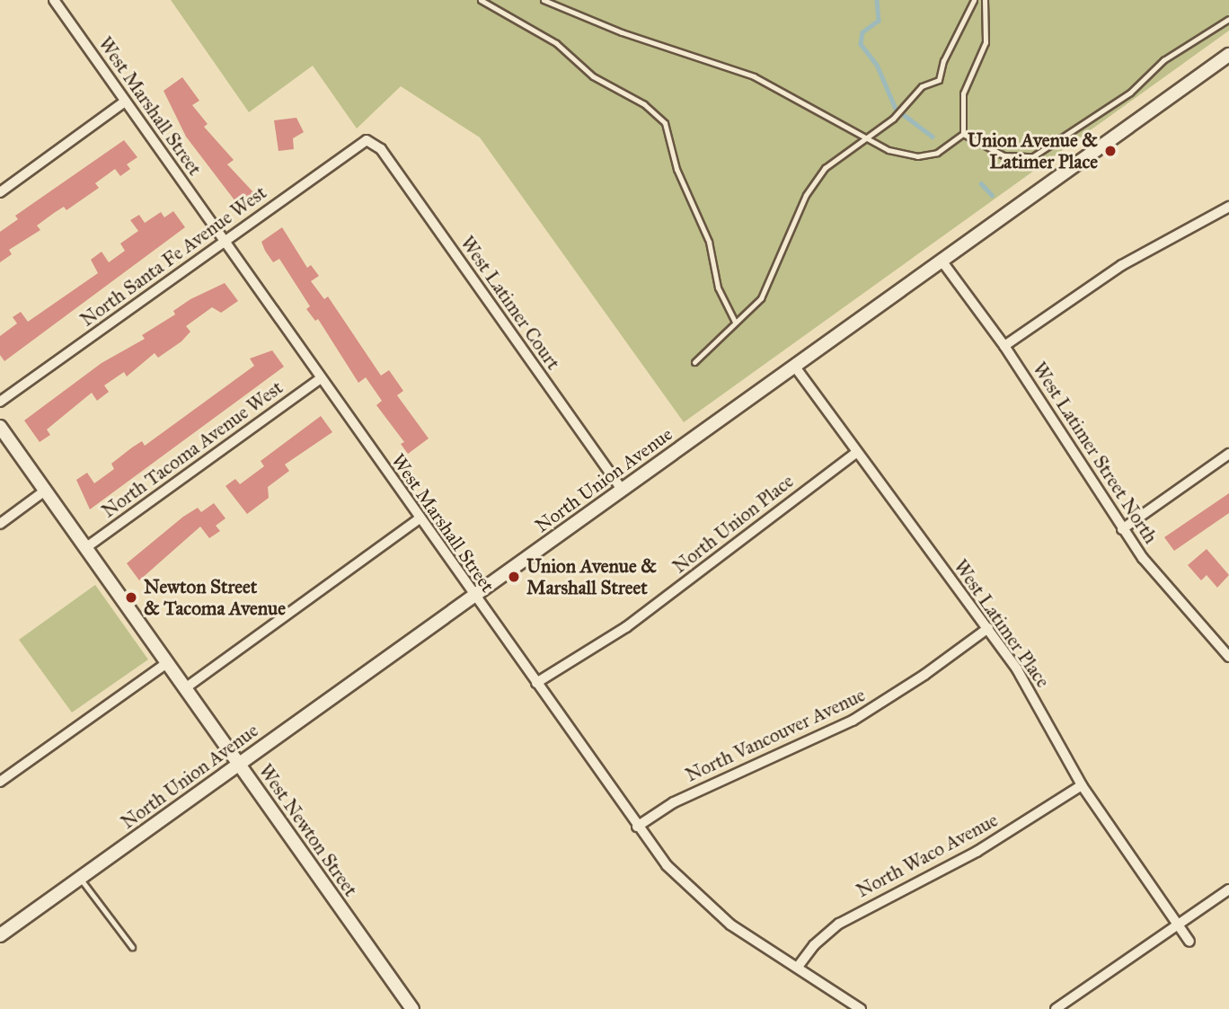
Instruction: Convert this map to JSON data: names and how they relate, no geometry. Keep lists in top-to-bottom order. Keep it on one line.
{"streets":{"street":["West Marshall Street","North Santa Fe Avenue West","West Latimer Court","North Tacoma Avenue West","West Latimer Street North","North Union Avenue","North Union Place","West Latimer Place","North Vancouver Avenue","West Newton Street","North Waco Avenue"]},"crossings":[["West Marshall Street","North Santa Fe Avenue West"],["West Marshall Street","North Tacoma Avenue West"],["West Marshall Street","North Union Avenue"],["West Marshall Street","North Union Place"],["West Marshall Street","North Vancouver Avenue"],["West Marshall Street","North Waco Avenue"],["North Santa Fe Avenue West","West Latimer Court"],["West Latimer Court","North Union Avenue"],["North Tacoma Avenue West","West Newton Street"],["West Latimer Street North","North Union Avenue"],["North Union Avenue","West Latimer Place"],["North Union Avenue","West Newton Street"],["North Union Place","West Latimer Place"],["West Latimer Place","North Vancouver Avenue"],["West Latimer Place","North Waco Avenue"]],"places":["Union Avenue & Latimer Place","Union Avenue & Marshall Street","Newton Street & Tacoma Avenue"]}
